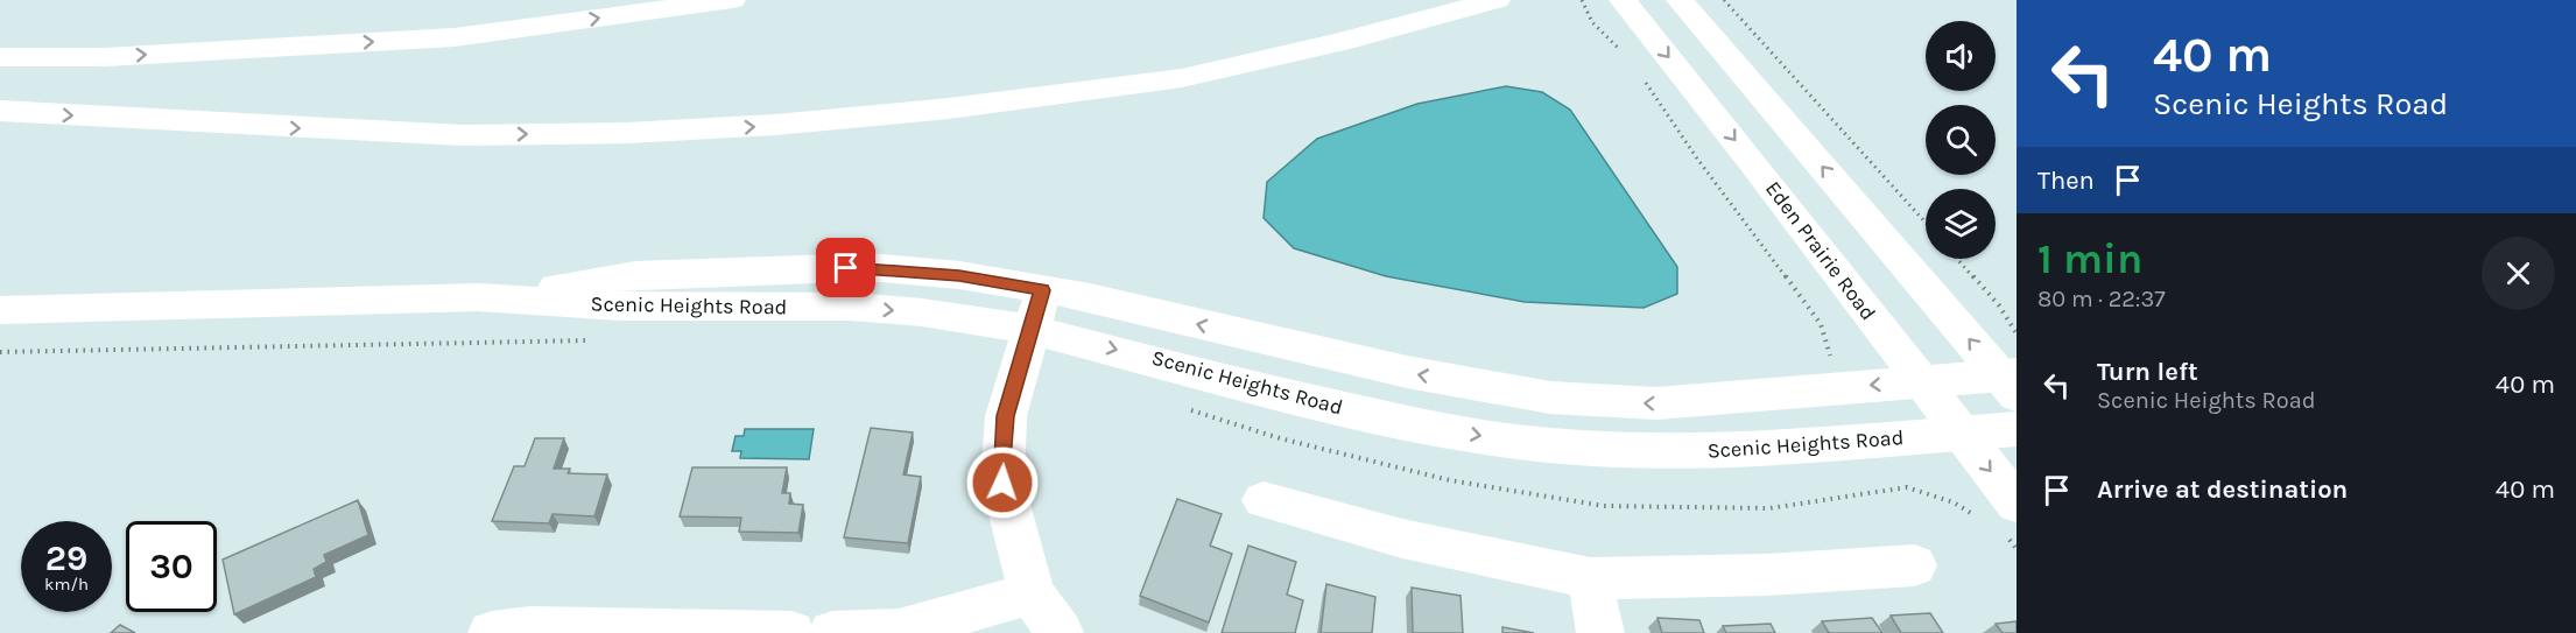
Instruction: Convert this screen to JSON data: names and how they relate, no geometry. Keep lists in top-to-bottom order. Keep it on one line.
{"streets":{"main road":["Eden Prairie Road","Scenic Heights Road"]},"crossings":[["Eden Prairie Road","Scenic Heights Road"]],"page":{"turn":["40 m","Scenic Heights Road"],"then":"Then","heading":["1 min","80 m · 22:37"],"list":[{"name":"Turn left","note":"Scenic Heights Road","value":"40 m"},{"name":"Arrive at destination","value":"40 m"}],"speed":"29 km/h","limit":"30"}}
